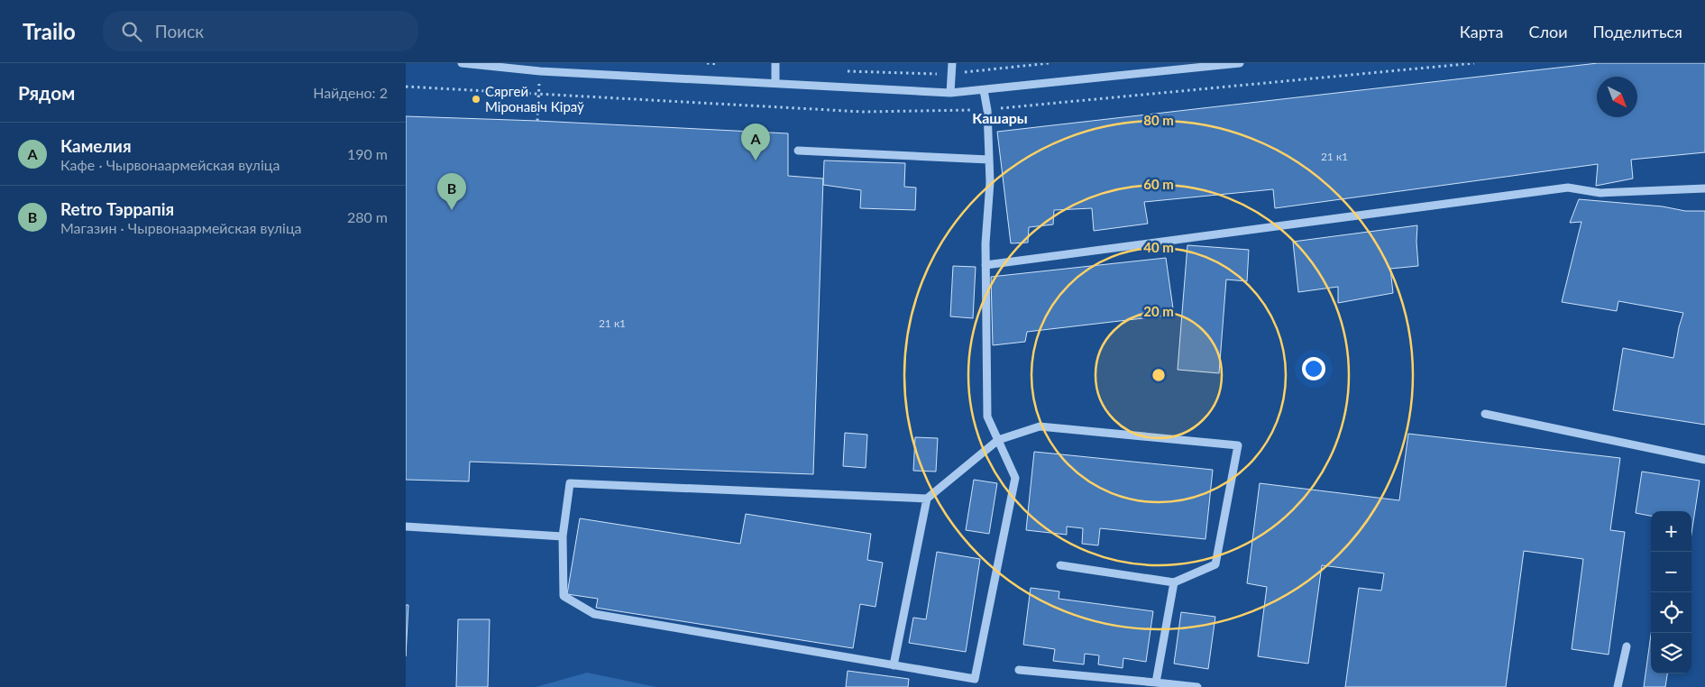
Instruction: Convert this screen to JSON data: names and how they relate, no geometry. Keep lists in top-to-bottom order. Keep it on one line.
{"districts":["Кашары"],"places":["Сяргей Міронавіч Кіраў"],"house_numbers":["21 к1","21 к1"],"north":"bottom right","page":{"header":"Trailo","search":"Поиск","nav":["Карта","Слои","Поделиться"],"heading":["Рядом","Найдено: 2"],"list":[{"mark":"A","name":"Камелия","note":"Кафе · Чырвонаармейская вуліца","value":"190 m"},{"mark":"B","name":"Retro Тэррапія","note":"Магазин · Чырвонаармейская вуліца","value":"280 m"}],"pins":["A","B"],"map_buttons":["+","−"]},"rings":["80 m","60 m","40 m","20 m"]}
